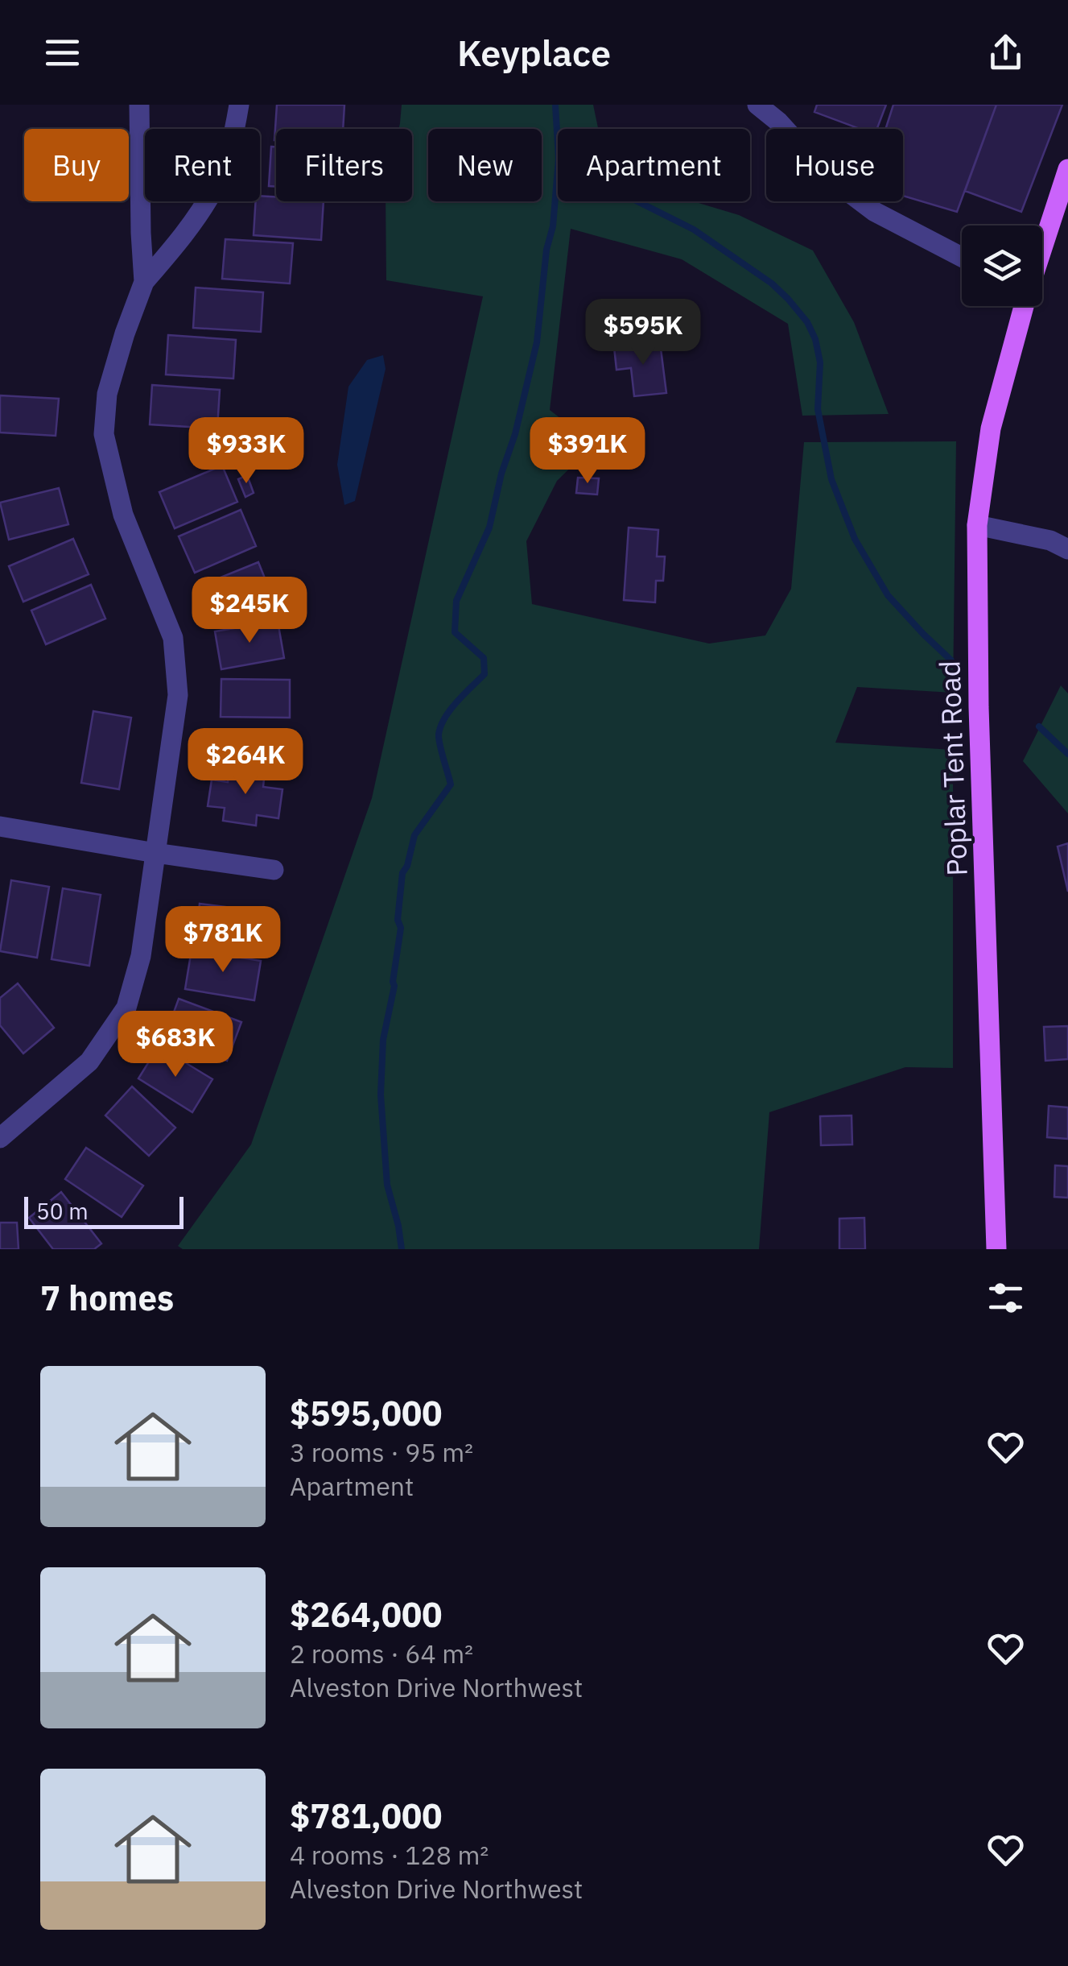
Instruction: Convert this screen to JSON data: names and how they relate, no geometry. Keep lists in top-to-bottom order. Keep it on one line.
{"streets":{"main road":["Poplar Tent Road"]},"scale_bar":"50 m","page":{"header":"Keyplace","chip":["Buy","Rent","Filters","New","Apartment","House"],"price":["$595K","$933K","$391K","$245K","$264K","$781K","$683K"],"scale":"50 m","heading":"7 homes","list":[{"name":"$595,000","note":"3 rooms · 95 m² · Apartment"},{"name":"$264,000","note":"2 rooms · 64 m² · Alveston Drive Northwest"},{"name":"$781,000","note":"4 rooms · 128 m² · Alveston Drive Northwest"}]}}
